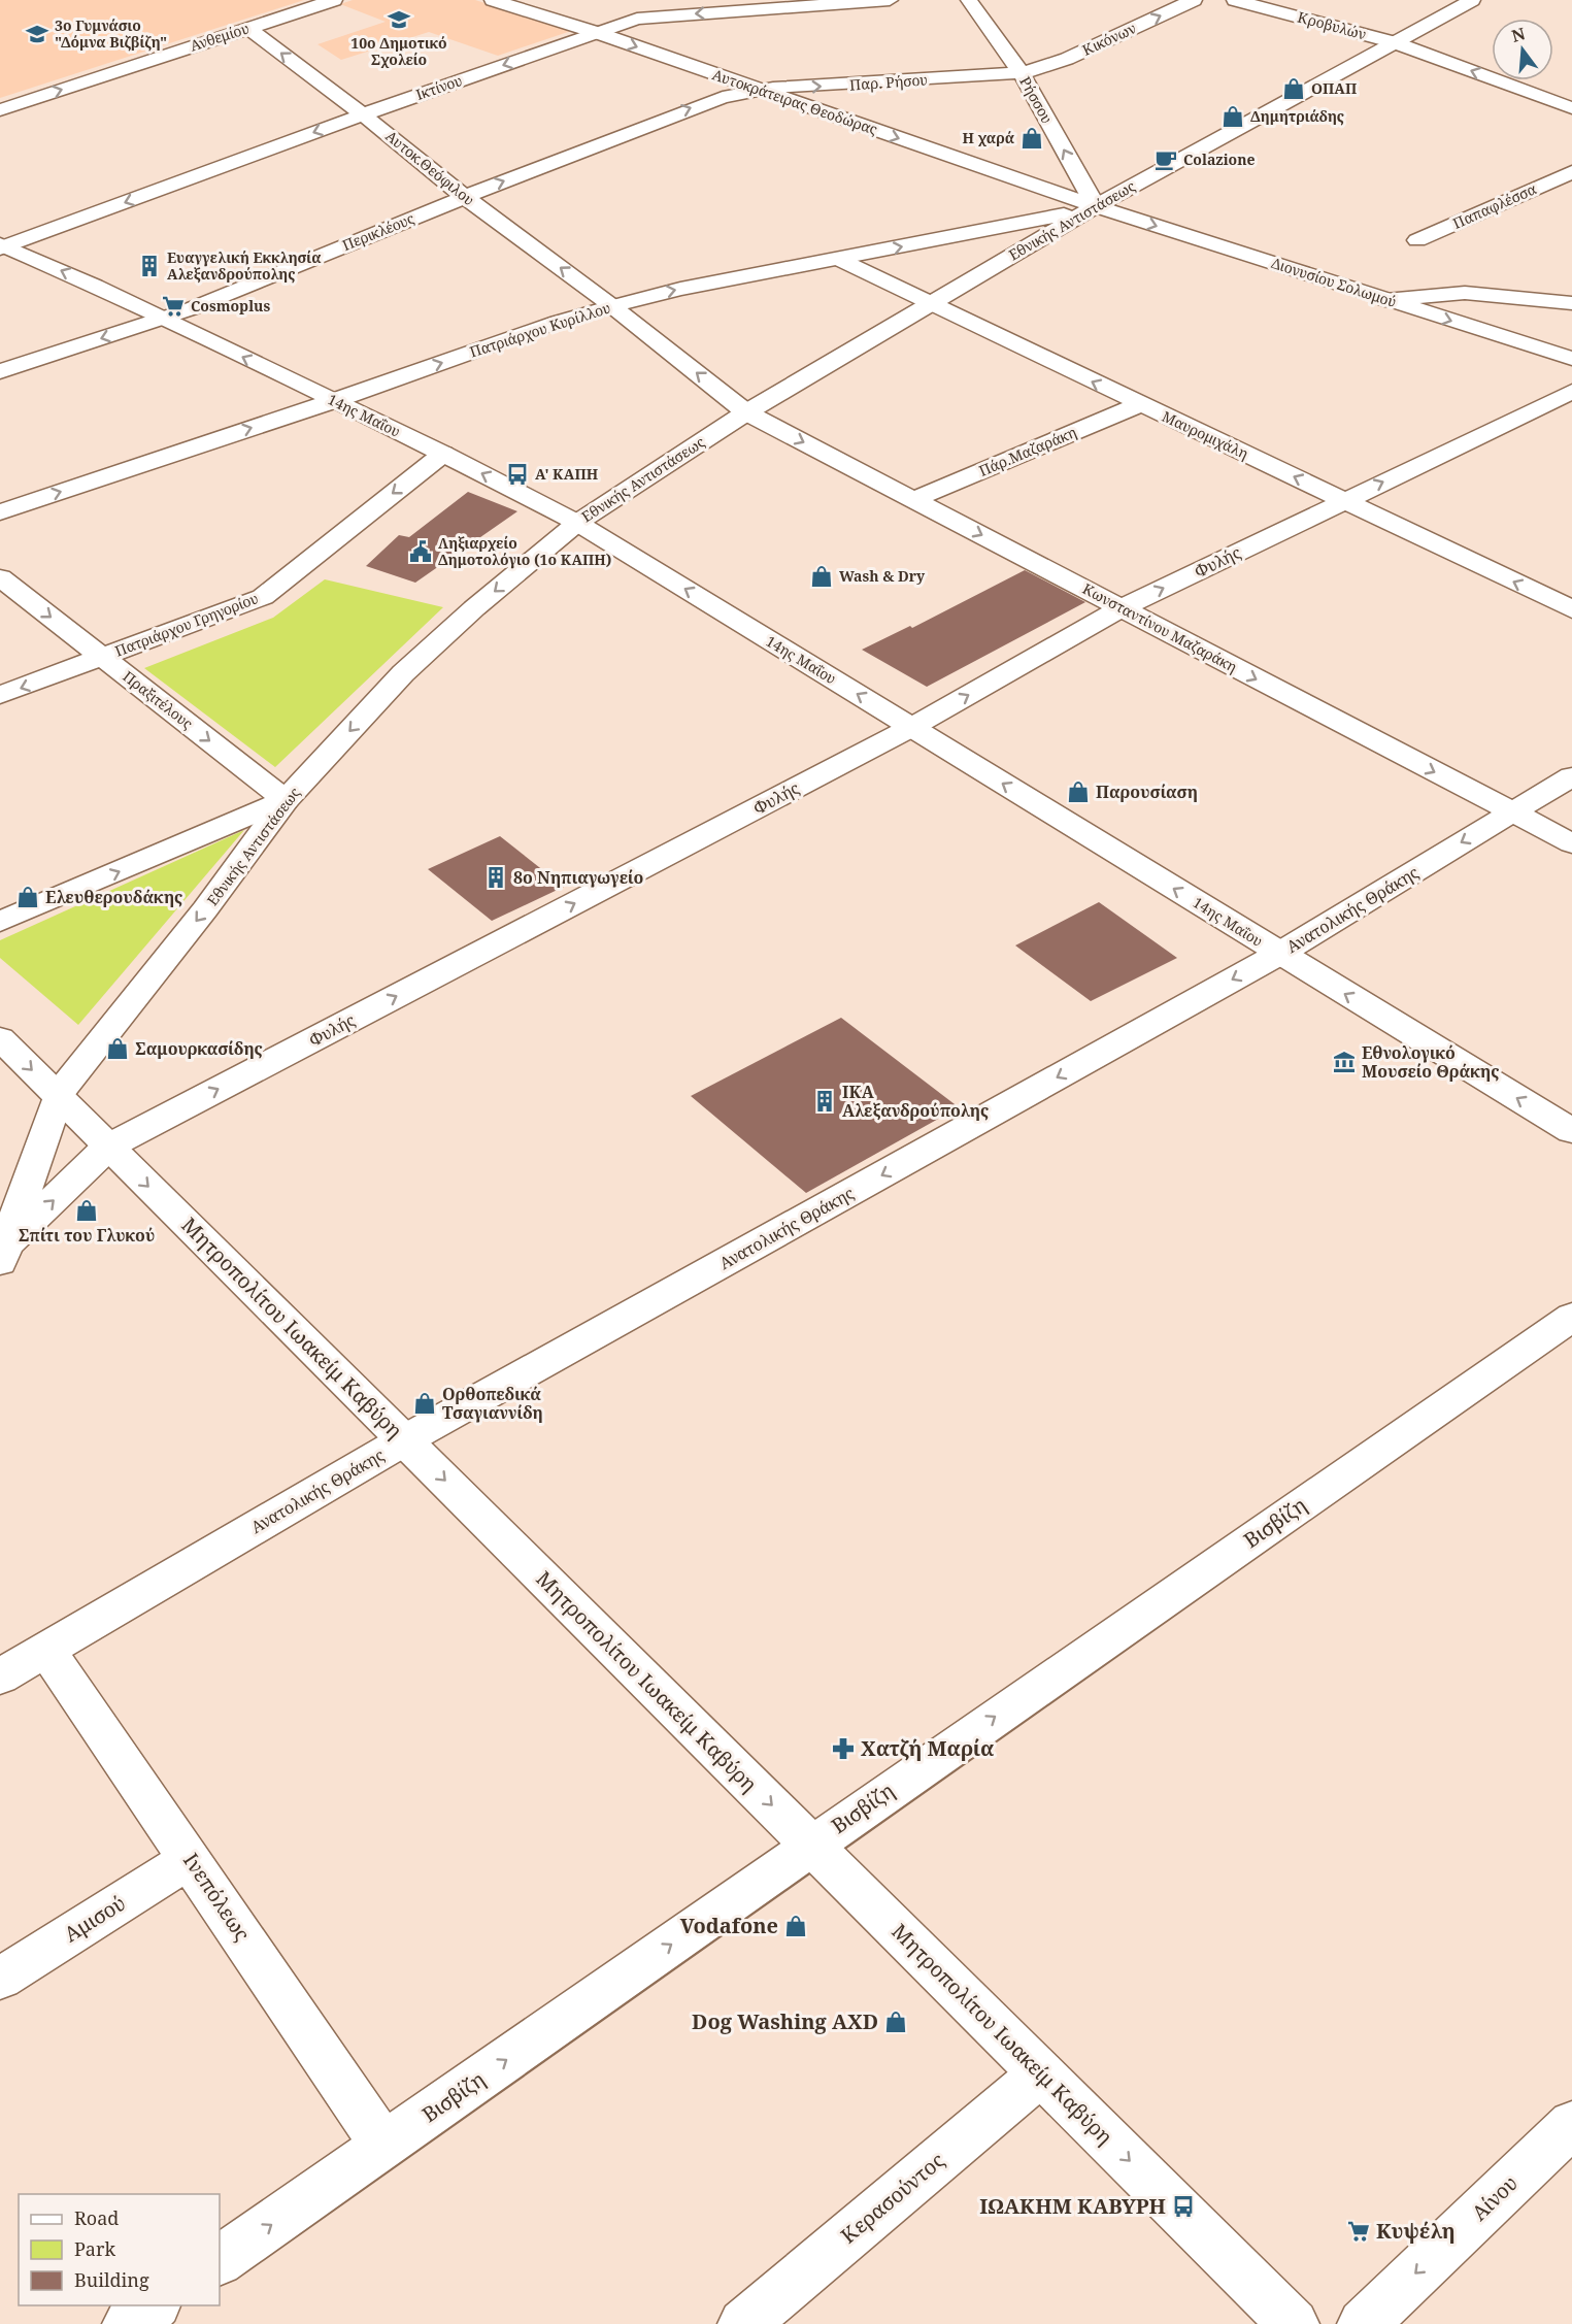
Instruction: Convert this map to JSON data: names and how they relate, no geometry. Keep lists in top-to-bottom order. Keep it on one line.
{"streets":{"street":["Κροβυλών","Ανθεμίου","Κικόνων","Παρ. Ρήσου","Ικτίνου","Ρήσσου","Αυτοκράτειρας Θεοδώρας","Αυτοκ.Θεόφιλου","Παπαφλέσσα","Εθνικής Αντιστάσεως","Περικλέους","Διονυσίου Σολωμού","Πατριάρχου Κυρίλλου","14ης Μαΐου","Μαυρομιχάλη","Πάρ.Μαζαράκη","Φυλής","Πατριάρχου Γρηγορίου","Κωνσταντίνου Μαζαράκη","Πραξιτέλους","Ανατολικής Θράκης","Μητροπολίτου Ιωακείμ Καβύρη","Βισβίζη","Ινεπόλεως","Αμισού","Κερασούντος","Αίνου"]},"crossings":[["Κροβυλών","Εθνικής Αντιστάσεως"],["Ανθεμίου","Αυτοκ.Θεόφιλου"],["Κικόνων","Παρ. Ρήσου"],["Κικόνων","Ρήσσου"],["Παρ. Ρήσου","Ρήσσου"],["Παρ. Ρήσου","Αυτοκράτειρας Θεοδώρας"],["Παρ. Ρήσου","Περικλέους"],["Ικτίνου","Αυτοκράτειρας Θεοδώρας"],["Ικτίνου","Αυτοκ.Θεόφιλου"],["Ικτίνου","14ης Μαΐου"],["Ρήσσου","Αυτοκράτειρας Θεοδώρας"],["Ρήσσου","Εθνικής Αντιστάσεως"],["Ρήσσου","Διονυσίου Σολωμού"],["Ρήσσου","Πατριάρχου Κυρίλλου"],["Αυτοκράτειρας Θεοδώρας","Εθνικής Αντιστάσεως"],["Αυτοκράτειρας Θεοδώρας","Περικλέους"],["Αυτοκράτειρας Θεοδώρας","Διονυσίου Σολωμού"],["Αυτοκράτειρας Θεοδώρας","Πατριάρχου Κυρίλλου"],["Αυτοκ.Θεόφιλου","Εθνικής Αντιστάσεως"],["Αυτοκ.Θεόφιλου","Περικλέους"],["Αυτοκ.Θεόφιλου","Πατριάρχου Κυρίλλου"],["Αυτοκ.Θεόφιλου","Κωνσταντίνου Μαζαράκη"],["Εθνικής Αντιστάσεως","Διονυσίου Σολωμού"],["Εθνικής Αντιστάσεως","Πατριάρχου Κυρίλλου"],["Εθνικής Αντιστάσεως","14ης Μαΐου"],["Εθνικής Αντιστάσεως","Μαυρομιχάλη"],["Εθνικής Αντιστάσεως","Φυλής"],["Εθνικής Αντιστάσεως","Κωνσταντίνου Μαζαράκη"],["Εθνικής Αντιστάσεως","Πραξιτέλους"],["Εθνικής Αντιστάσεως","Μητροπολίτου Ιωακείμ Καβύρη"],["Περικλέους","14ης Μαΐου"],["Διονυσίου Σολωμού","Πατριάρχου Κυρίλλου"],["Πατριάρχου Κυρίλλου","14ης Μαΐου"],["Πατριάρχου Κυρίλλου","Μαυρομιχάλη"],["14ης Μαΐου","Φυλής"],["14ης Μαΐου","Πατριάρχου Γρηγορίου"],["14ης Μαΐου","Ανατολικής Θράκης"],["Μαυρομιχάλη","Πάρ.Μαζαράκη"],["Μαυρομιχάλη","Φυλής"],["Πάρ.Μαζαράκη","Κωνσταντίνου Μαζαράκη"],["Φυλής","Κωνσταντίνου Μαζαράκη"],["Φυλής","Μητροπολίτου Ιωακείμ Καβύρη"],["Πατριάρχου Γρηγορίου","Πραξιτέλους"],["Κωνσταντίνου Μαζαράκη","Ανατολικής Θράκης"],["Ανατολικής Θράκης","Μητροπολίτου Ιωακείμ Καβύρη"],["Ανατολικής Θράκης","Ινεπόλεως"],["Μητροπολίτου Ιωακείμ Καβύρη","Βισβίζη"],["Μητροπολίτου Ιωακείμ Καβύρη","Κερασούντος"],["Βισβίζη","Ινεπόλεως"],["Ινεπόλεως","Αμισού"]],"one_way":["Ανθεμίου","Κικόνων","Παρ. Ρήσου","Ικτίνου","Ρήσσου","Αυτοκράτειρας Θεοδώρας","Αυτοκ.Θεόφιλου","Πατριάρχου Κυρίλλου","14ης Μαΐου","Μαυρομιχάλη","Φυλής","Κωνσταντίνου Μαζαράκη","Πραξιτέλους","Ανατολικής Θράκης","Μητροπολίτου Ιωακείμ Καβύρη","Βισβίζη","Αίνου"],"places":{"school or university":["10ο Δημοτικό Σχολείο","3ο Γυμνάσιο \"Δόμνα Βιζβίζη\""],"shop":["ΟΠΑΠ","Δημητριάδης","Η χαρά","Wash & Dry","Παρουσίαση","Ελευθερουδάκης","Σαμουρκασίδης","Σπίτι του Γλυκού","Ορθοπεδικά Τσαγιαννίδη","Vodafone","Dog Washing AXD"],"cafe":["Colazione"],"building":["Ευαγγελική Εκκλησία Αλεξανδρούπολης","8ο Νηπιαγωγείο","ΙΚΑ Αλεξανδρούπολης"],"supermarket":["Cosmoplus","Κυψέλη"],"bus stop":["Α' ΚΑΠΗ","ΙΩΑΚΗΜ ΚΑΒΥΡΗ"],"public building":["Ληξιαρχείο Δημοτολόγιο (1ο ΚΑΠΗ)"],"museum":["Εθνολογικό Μουσείο Θράκης"],"pharmacy":["Χατζή Μαρία"]},"legend":["Road","Park","Building"],"north":"top"}
